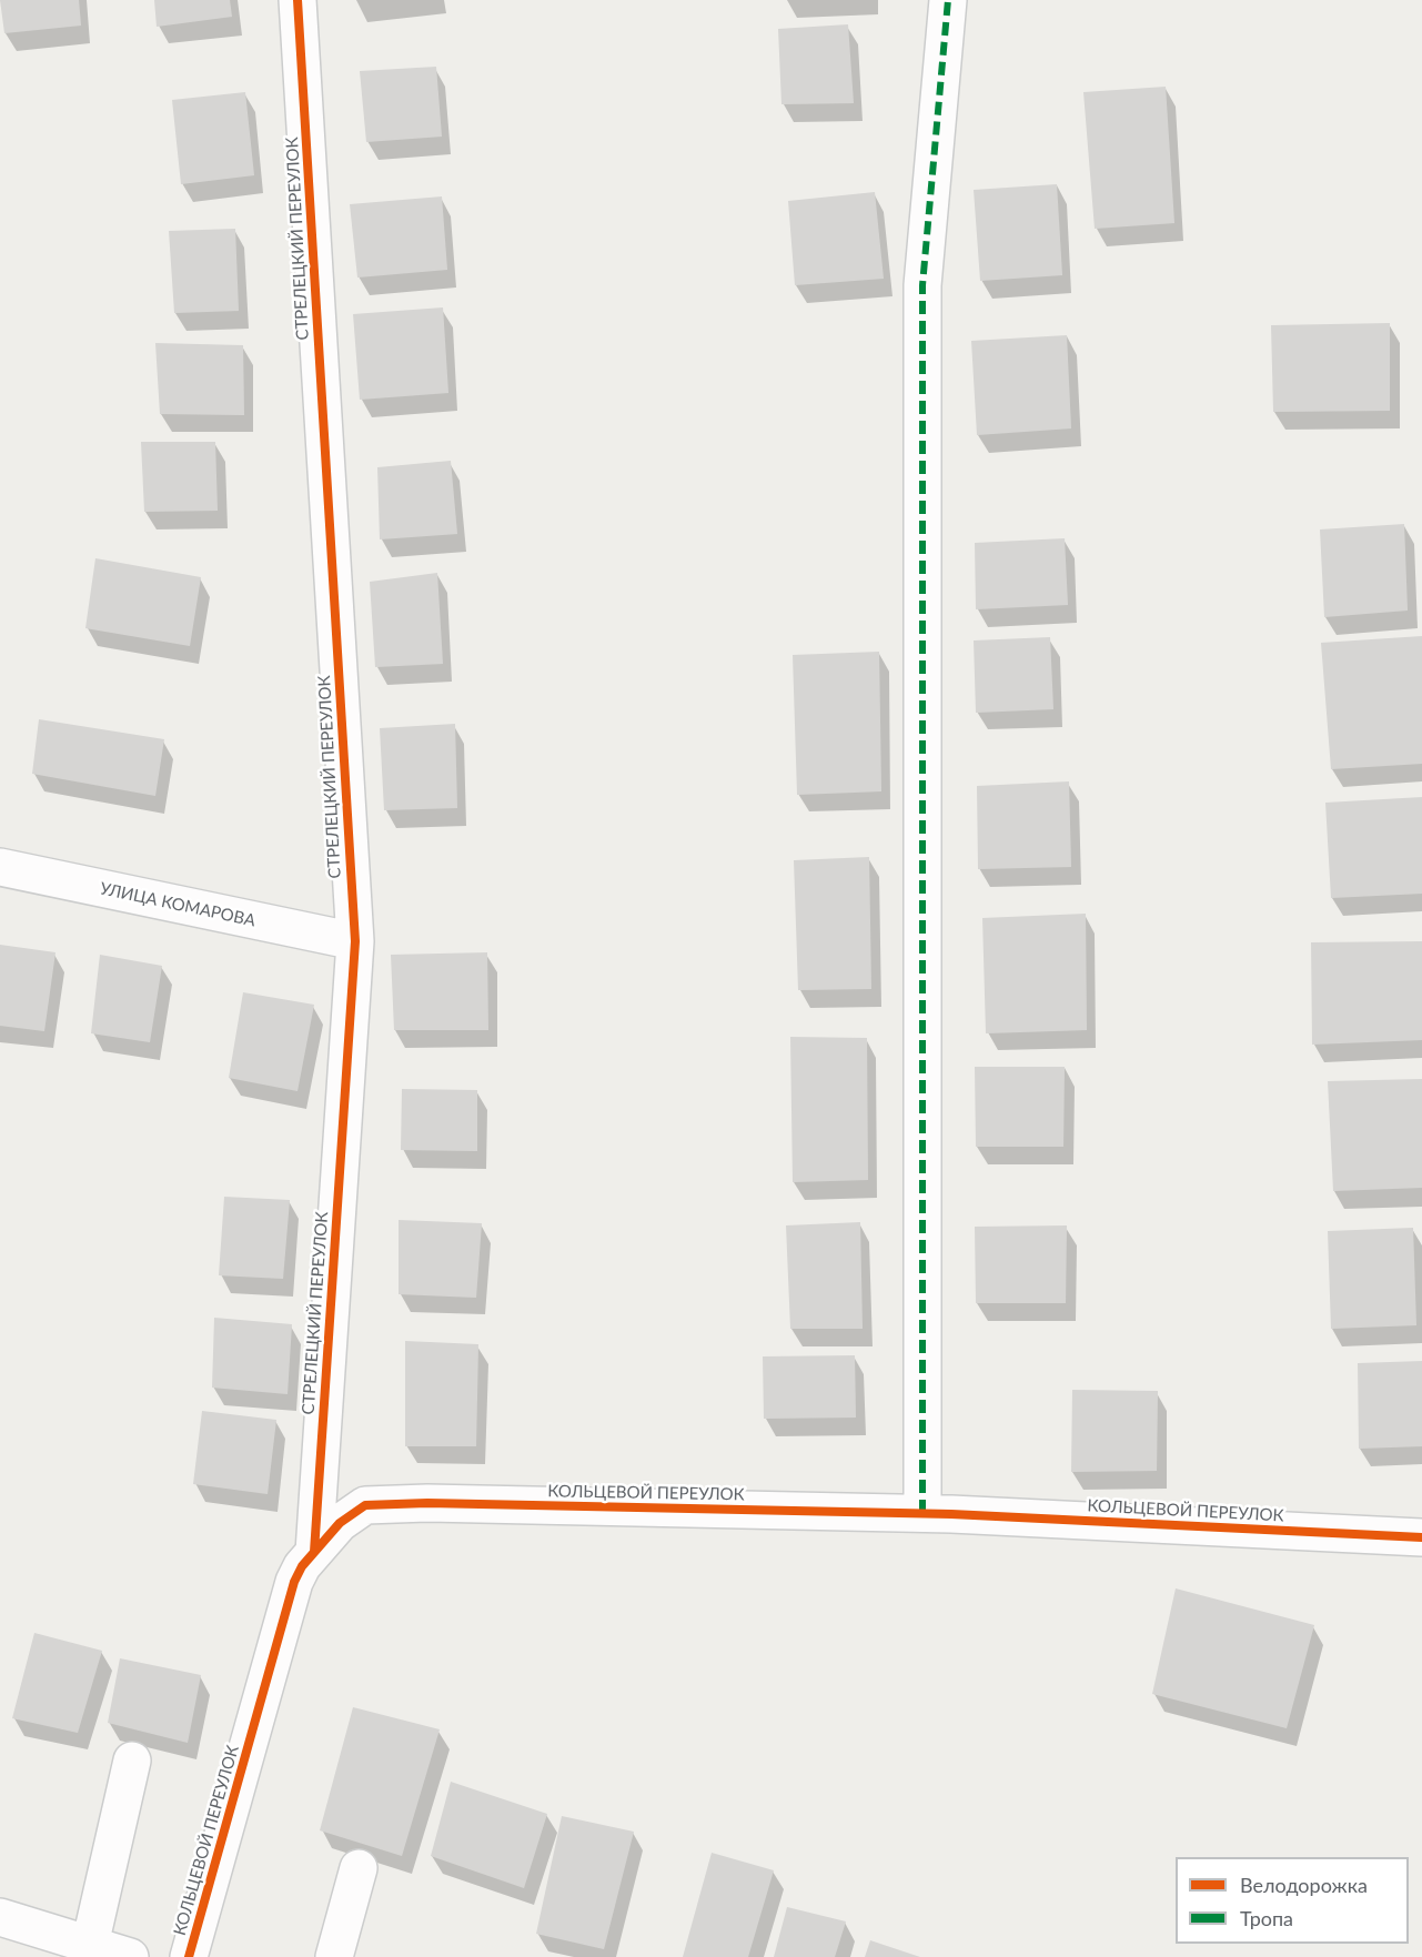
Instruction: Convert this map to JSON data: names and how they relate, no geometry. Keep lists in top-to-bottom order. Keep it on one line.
{"streets":{"street":["СТРЕЛЕЦКИЙ ПЕРЕУЛОК","УЛИЦА КОМАРОВА","КОЛЬЦЕВОЙ ПЕРЕУЛОК"]},"crossings":[["СТРЕЛЕЦКИЙ ПЕРЕУЛОК","УЛИЦА КОМАРОВА"],["СТРЕЛЕЦКИЙ ПЕРЕУЛОК","КОЛЬЦЕВОЙ ПЕРЕУЛОК"]],"legend":["Велодорожка","Тропа"]}
